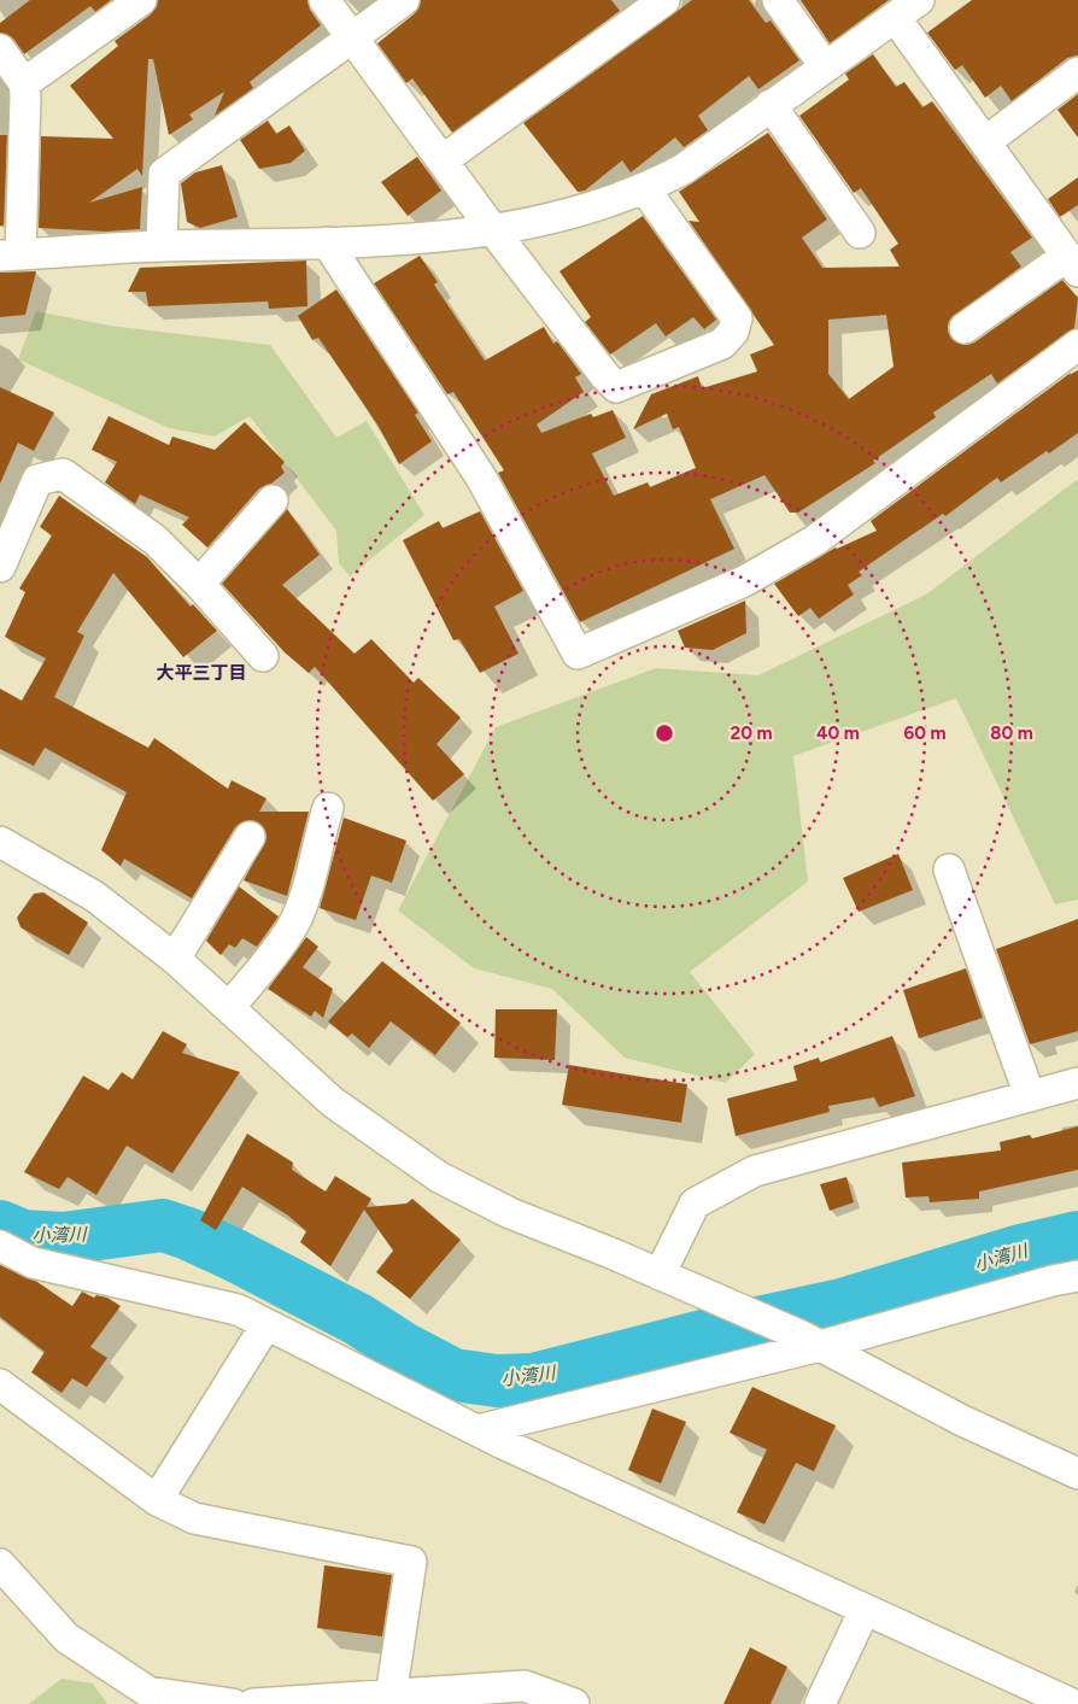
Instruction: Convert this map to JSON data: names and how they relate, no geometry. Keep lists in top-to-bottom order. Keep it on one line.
{"districts":["大平三丁目"],"water":["小湾川"],"rings":["20 m","40 m","60 m","80 m"]}
